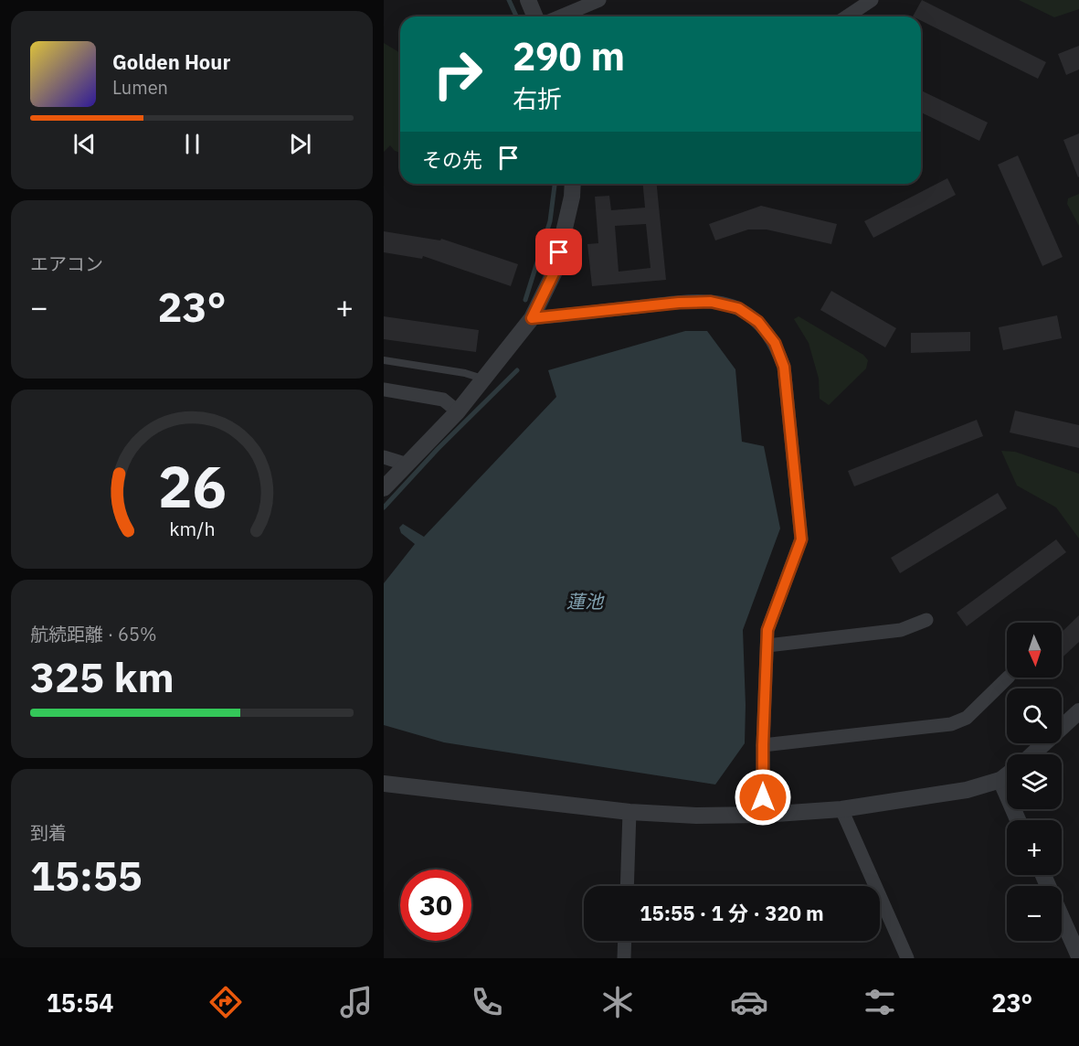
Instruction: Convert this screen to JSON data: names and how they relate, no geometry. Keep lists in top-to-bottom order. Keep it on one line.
{"water":["蓮池"],"north":"bottom","page":{"turn":["290 m","右折"],"song":["Golden Hour","Lumen"],"then":"その先","tile":["エアコン",["航続距離 · 65%","325 km"],["到着","15:55"]],"heat":["−","23°","+"],"map_buttons":["+","−"],"limit":"30","trip":"15:55 · 1 分 · 320 m","tabs":["15:54","23°"],"gauge":["26","km/h"]}}
